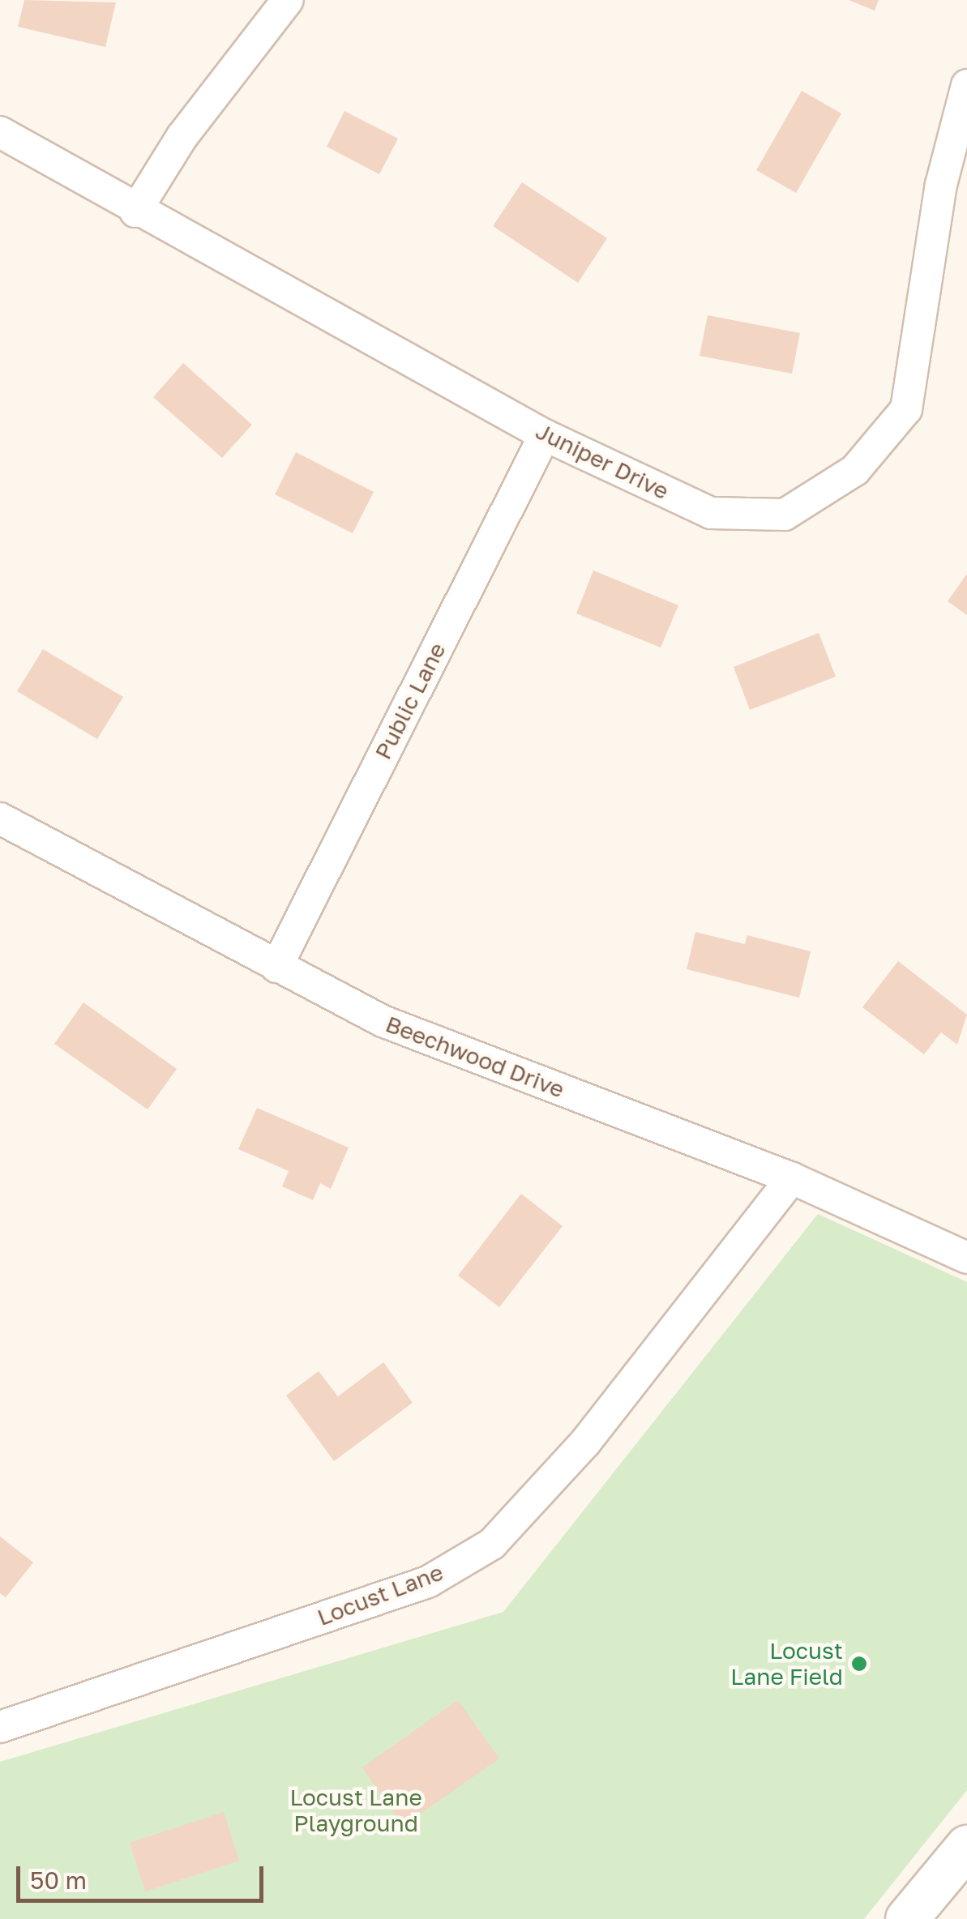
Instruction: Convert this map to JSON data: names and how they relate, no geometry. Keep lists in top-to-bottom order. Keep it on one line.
{"streets":{"street":["Juniper Drive","Public Lane","Beechwood Drive","Locust Lane"]},"crossings":[["Juniper Drive","Public Lane"],["Public Lane","Beechwood Drive"],["Beechwood Drive","Locust Lane"]],"parks":["Locust Lane Playground"],"places":["Locust Lane Field"],"scale_bar":"50 m"}
